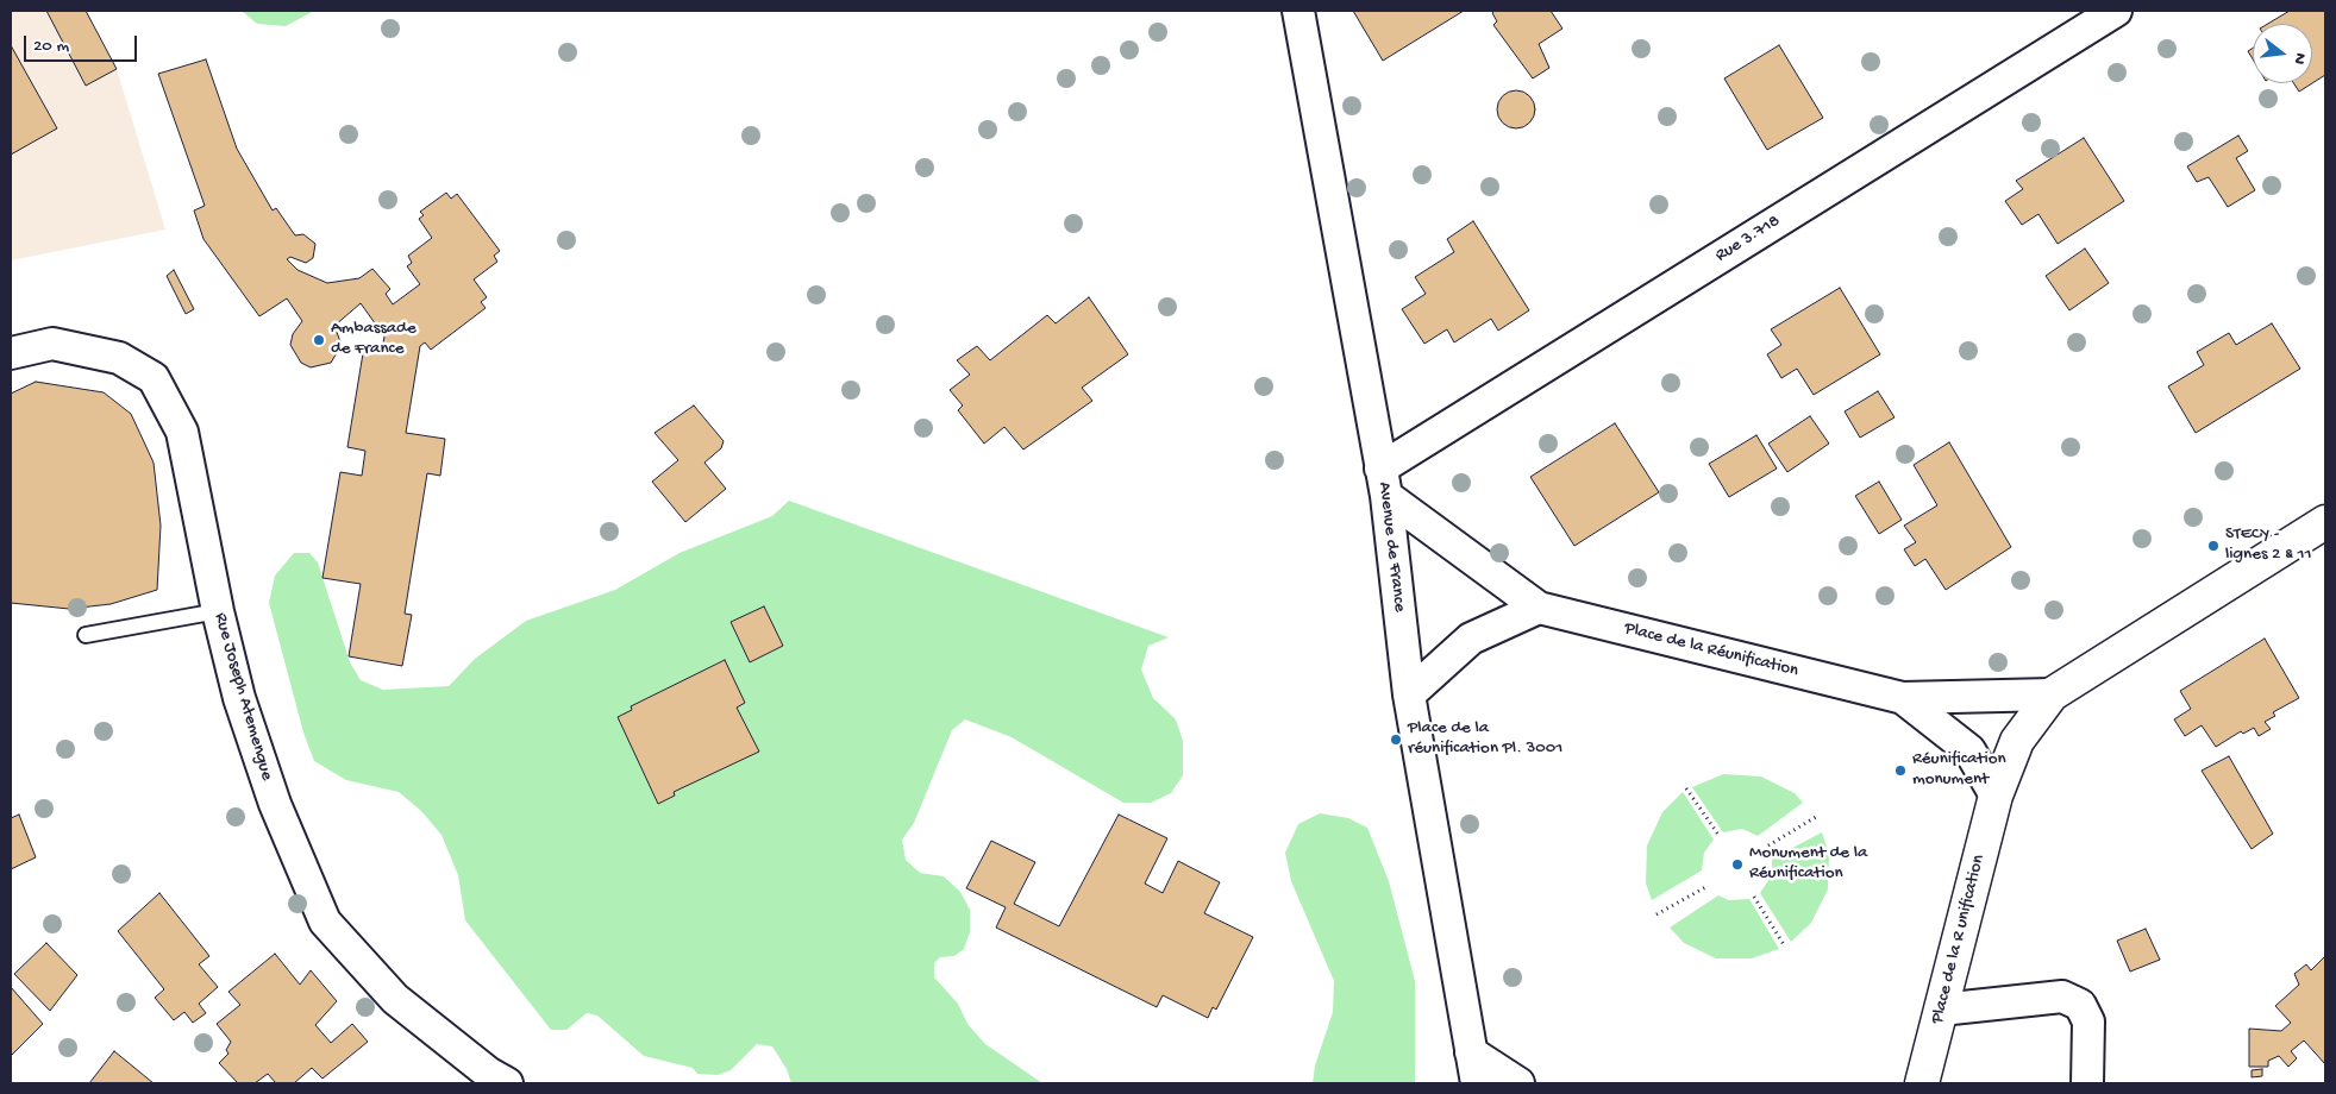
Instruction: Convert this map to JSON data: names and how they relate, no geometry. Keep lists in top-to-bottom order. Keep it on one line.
{"streets":{"main road":["Place de la R unification"],"street":["Rue 3.718","Avenue de France","Place de la Réunification","Rue Joseph Atemengue"]},"crossings":[["Rue 3.718","Avenue de France"],["Place de la Réunification","Place de la R unification"]],"places":["Ambassade de France","STECY - lignes 2 & 11","Place de la réunification Pl. 3001","Réunification monument","Monument de la Réunification"],"scale_bar":"20 m","north":"right"}
